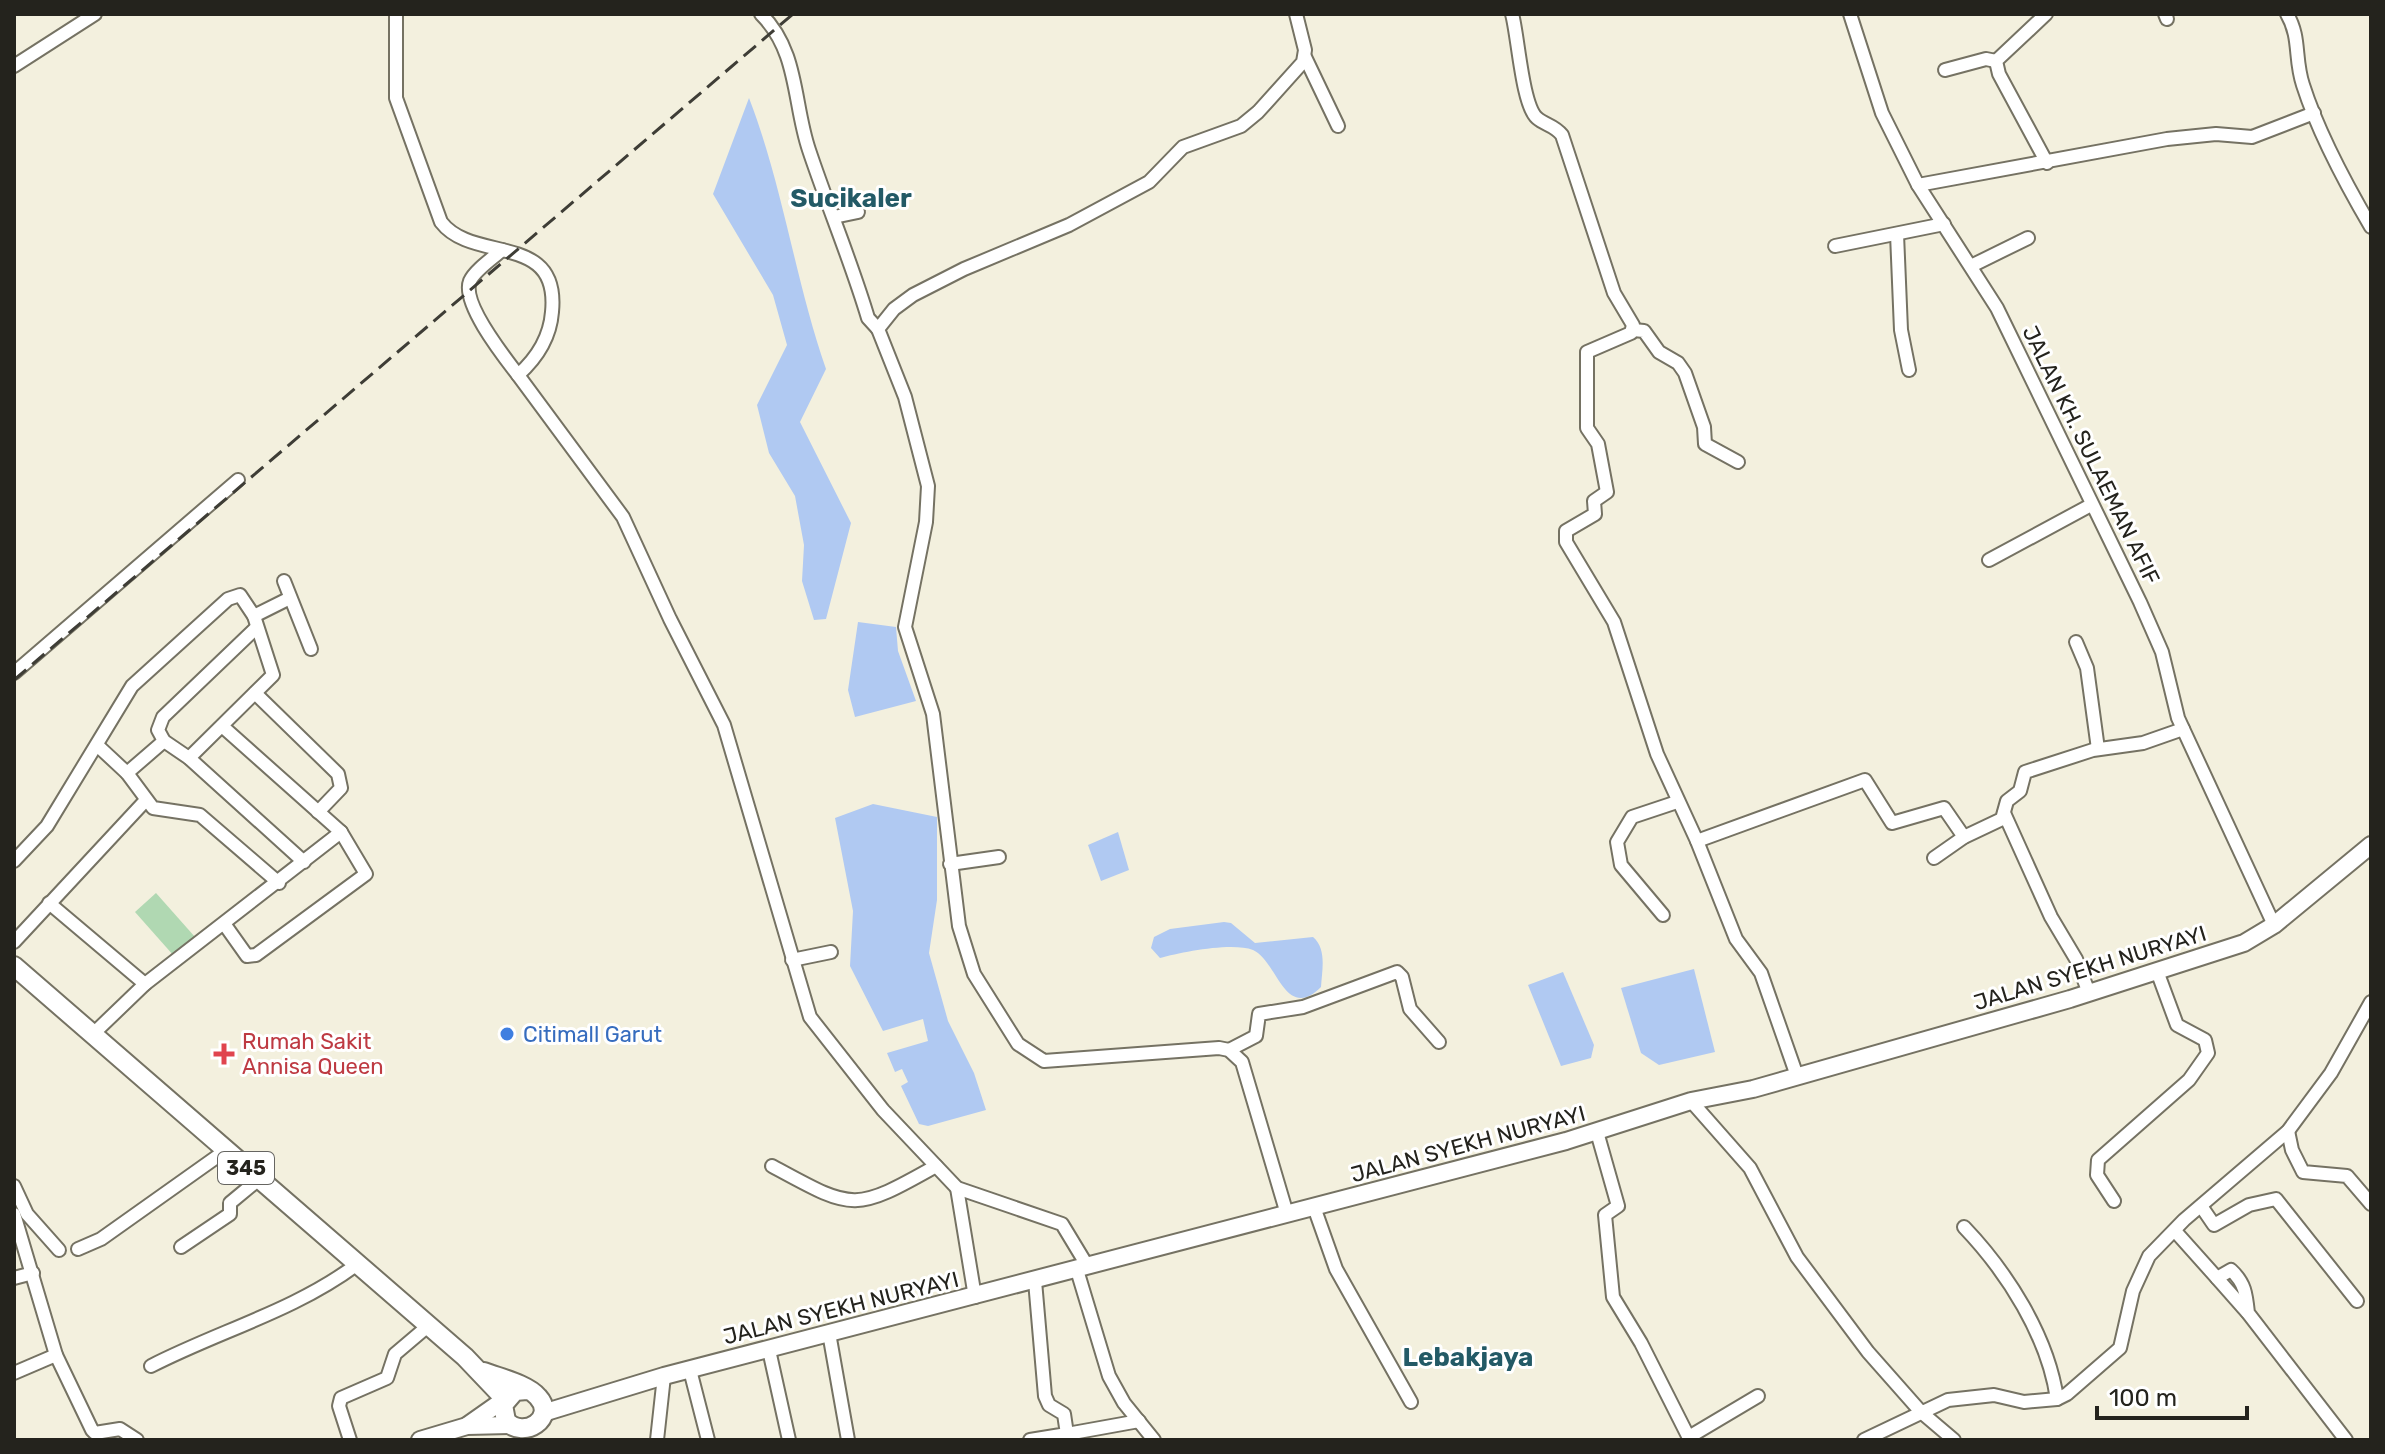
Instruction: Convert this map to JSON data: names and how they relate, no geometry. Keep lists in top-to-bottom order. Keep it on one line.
{"streets":{"main road":["JALAN SYEKH NURYAYI","345"],"street":["JALAN KH. SULAEMAN AFIF"]},"crossings":[["JALAN KH. SULAEMAN AFIF","JALAN SYEKH NURYAYI"],["JALAN SYEKH NURYAYI","345"]],"districts":["Sucikaler","Lebakjaya"],"places":{"other":["Citimall Garut"],"health":["Rumah Sakit Annisa Queen"]},"scale_bar":"100 m"}
